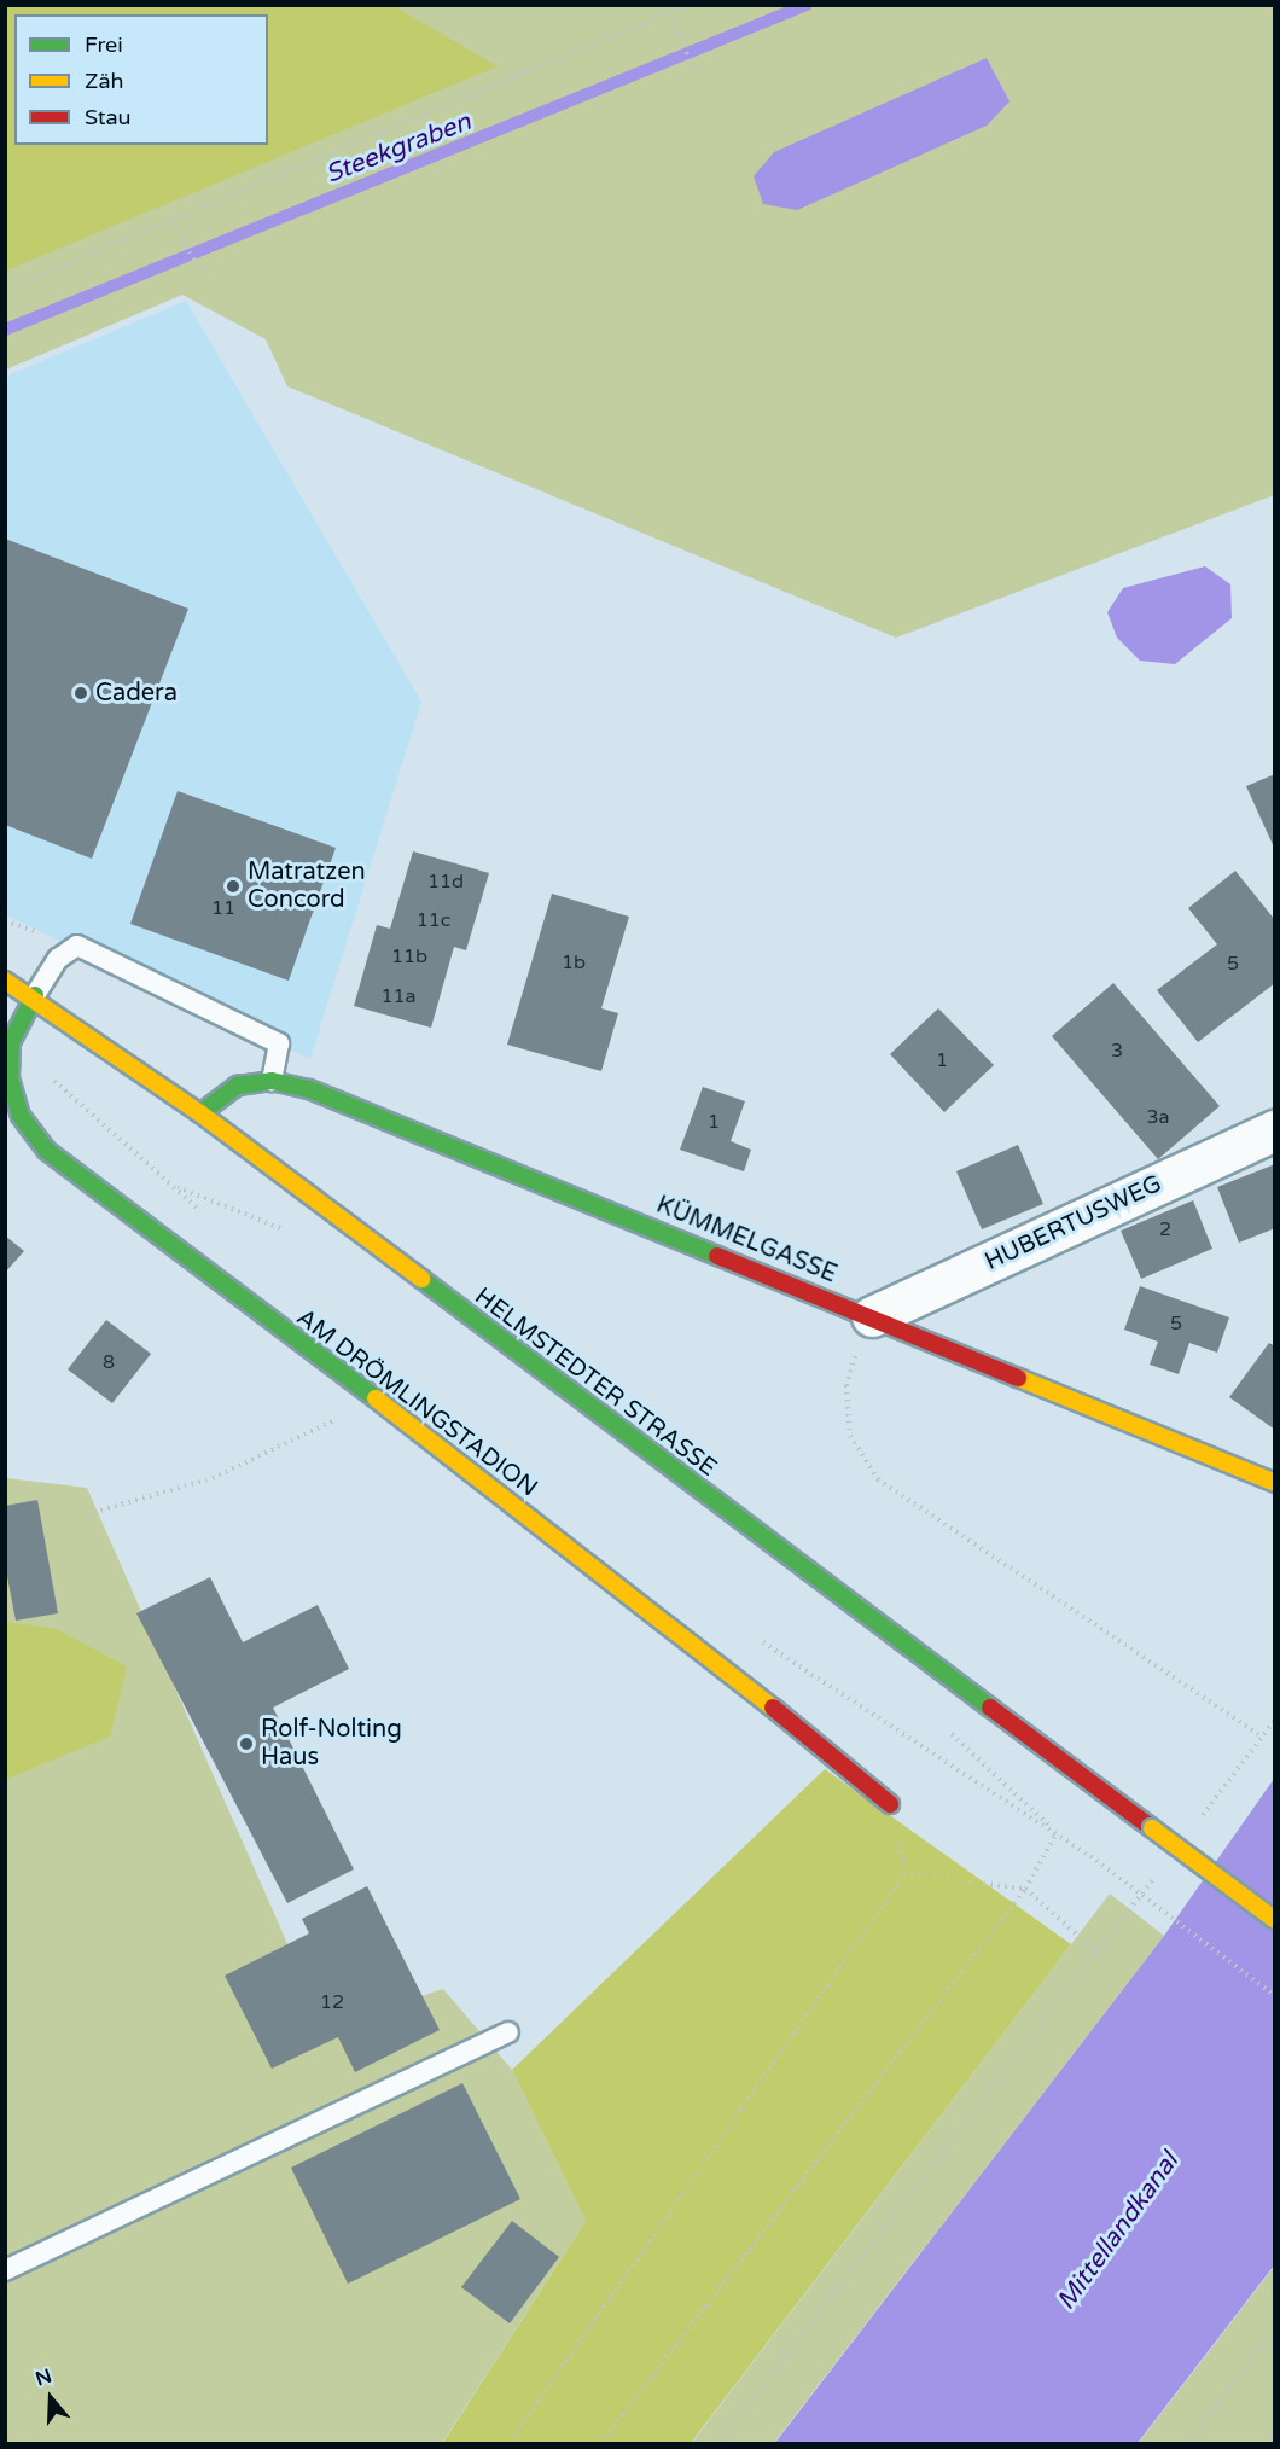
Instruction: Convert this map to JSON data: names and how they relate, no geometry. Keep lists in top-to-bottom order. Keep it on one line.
{"streets":{"street":["HUBERTUSWEG","KÜMMELGASSE","HELMSTEDTER STRASSE","AM DRÖMLINGSTADION"]},"crossings":[["HUBERTUSWEG","KÜMMELGASSE"],["KÜMMELGASSE","HELMSTEDTER STRASSE"],["HELMSTEDTER STRASSE","AM DRÖMLINGSTADION"]],"water":["Steekgraben","Mittellandkanal"],"places":["Cadera","Matratzen Concord","Rolf-Nolting Haus"],"house_numbers":["11d","11","11c","11b","1b","5","11a","3","1","3a","1","2","5","8","12"],"legend":["Frei","Zäh","Stau"],"north":"top"}
